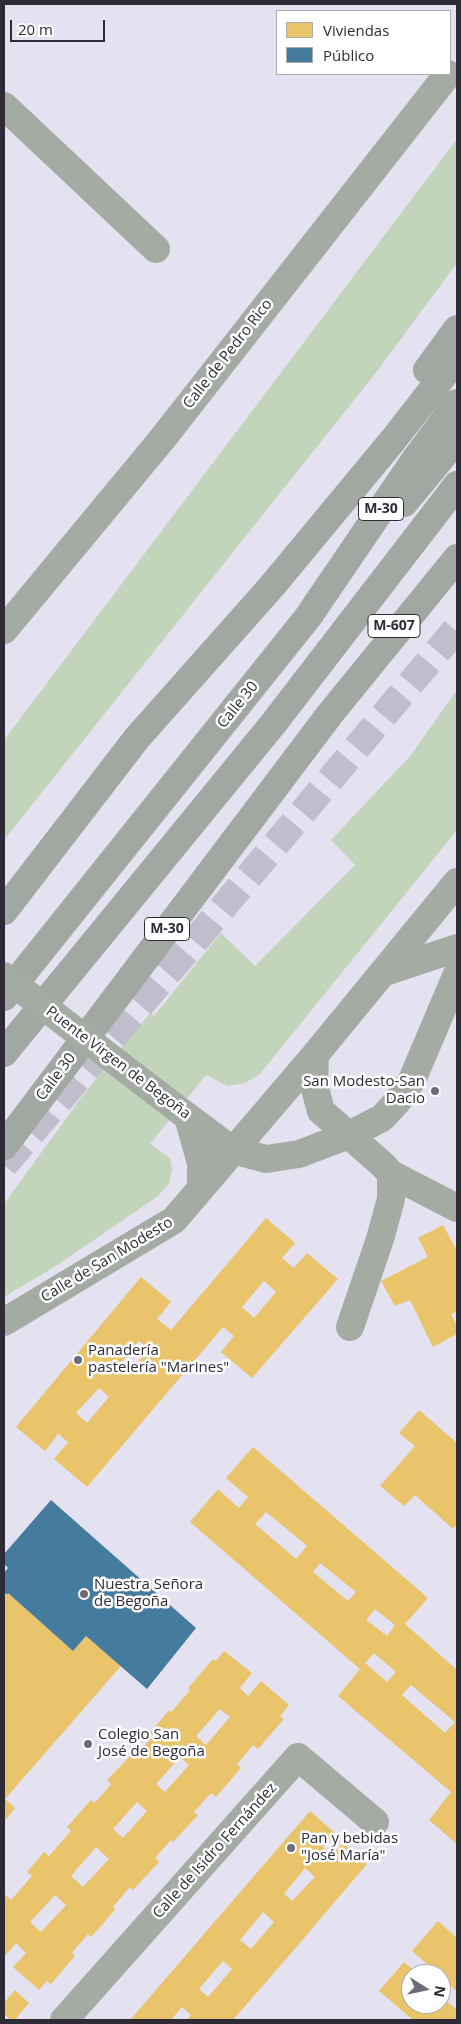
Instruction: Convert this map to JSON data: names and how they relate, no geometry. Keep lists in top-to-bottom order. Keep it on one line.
{"streets":{"highway":["M-30","M-607","Calle 30"],"street":["Calle de Pedro Rico","Puente Virgen de Begoña","Calle de San Modesto","Calle de Isidro Fernández"]},"crossings":[["M-607","Calle 30"],["Puente Virgen de Begoña","Calle de San Modesto"]],"places":["San Modesto-San Dacio","Panadería pastelería \"Marines\"","Nuestra Señora de Begoña","Colegio San José de Begoña","Pan y bebidas \"José María\""],"legend":["Viviendas","Público"],"scale_bar":"20 m","north":"right"}
